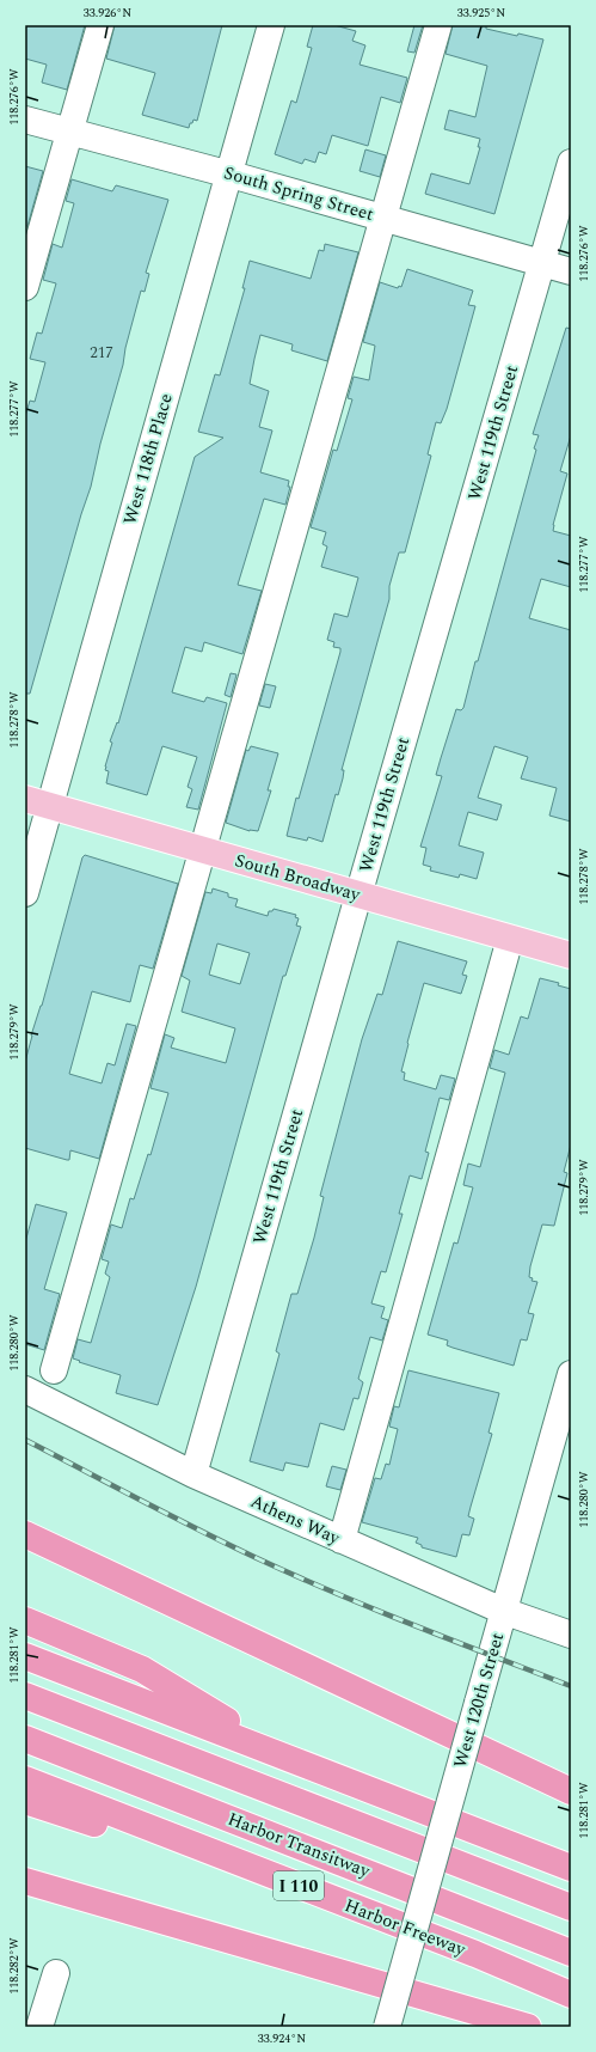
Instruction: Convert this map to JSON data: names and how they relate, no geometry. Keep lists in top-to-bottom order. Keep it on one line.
{"streets":{"highway":["Harbor Transitway","I 110","Harbor Freeway"],"main road":["South Broadway"],"street":["South Spring Street","West 119th Street","West 118th Place","Athens Way","West 120th Street"]},"crossings":[["South Spring Street","West 119th Street"],["South Spring Street","West 118th Place"],["West 119th Street","South Broadway"],["West 119th Street","Athens Way"],["West 118th Place","South Broadway"],["Athens Way","West 120th Street"]],"house_numbers":["217"],"coordinates":["33.926°N","33.925°N","118.276°W","118.277°W","118.278°W","118.279°W","118.280°W","118.281°W","118.282°W","33.924°N"]}
